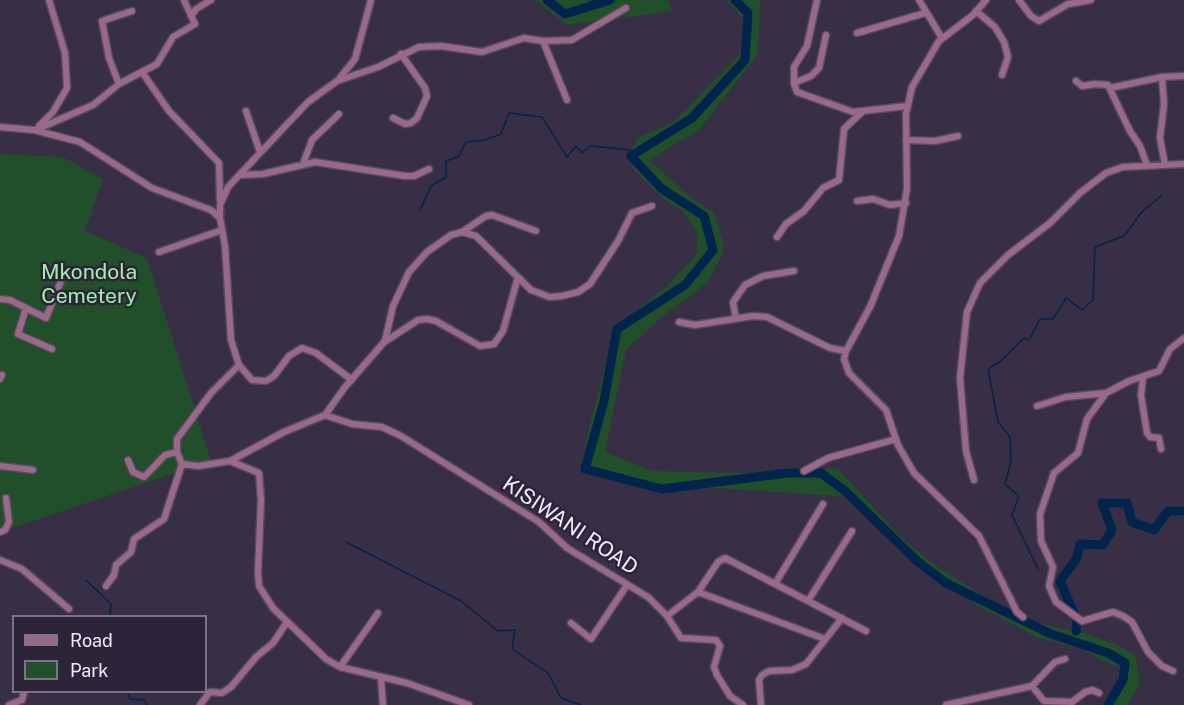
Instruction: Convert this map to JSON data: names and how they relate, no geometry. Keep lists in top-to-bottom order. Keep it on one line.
{"streets":{"street":["KISIWANI ROAD"]},"parks":["Mkondola Cemetery"],"legend":["Road","Park"]}
